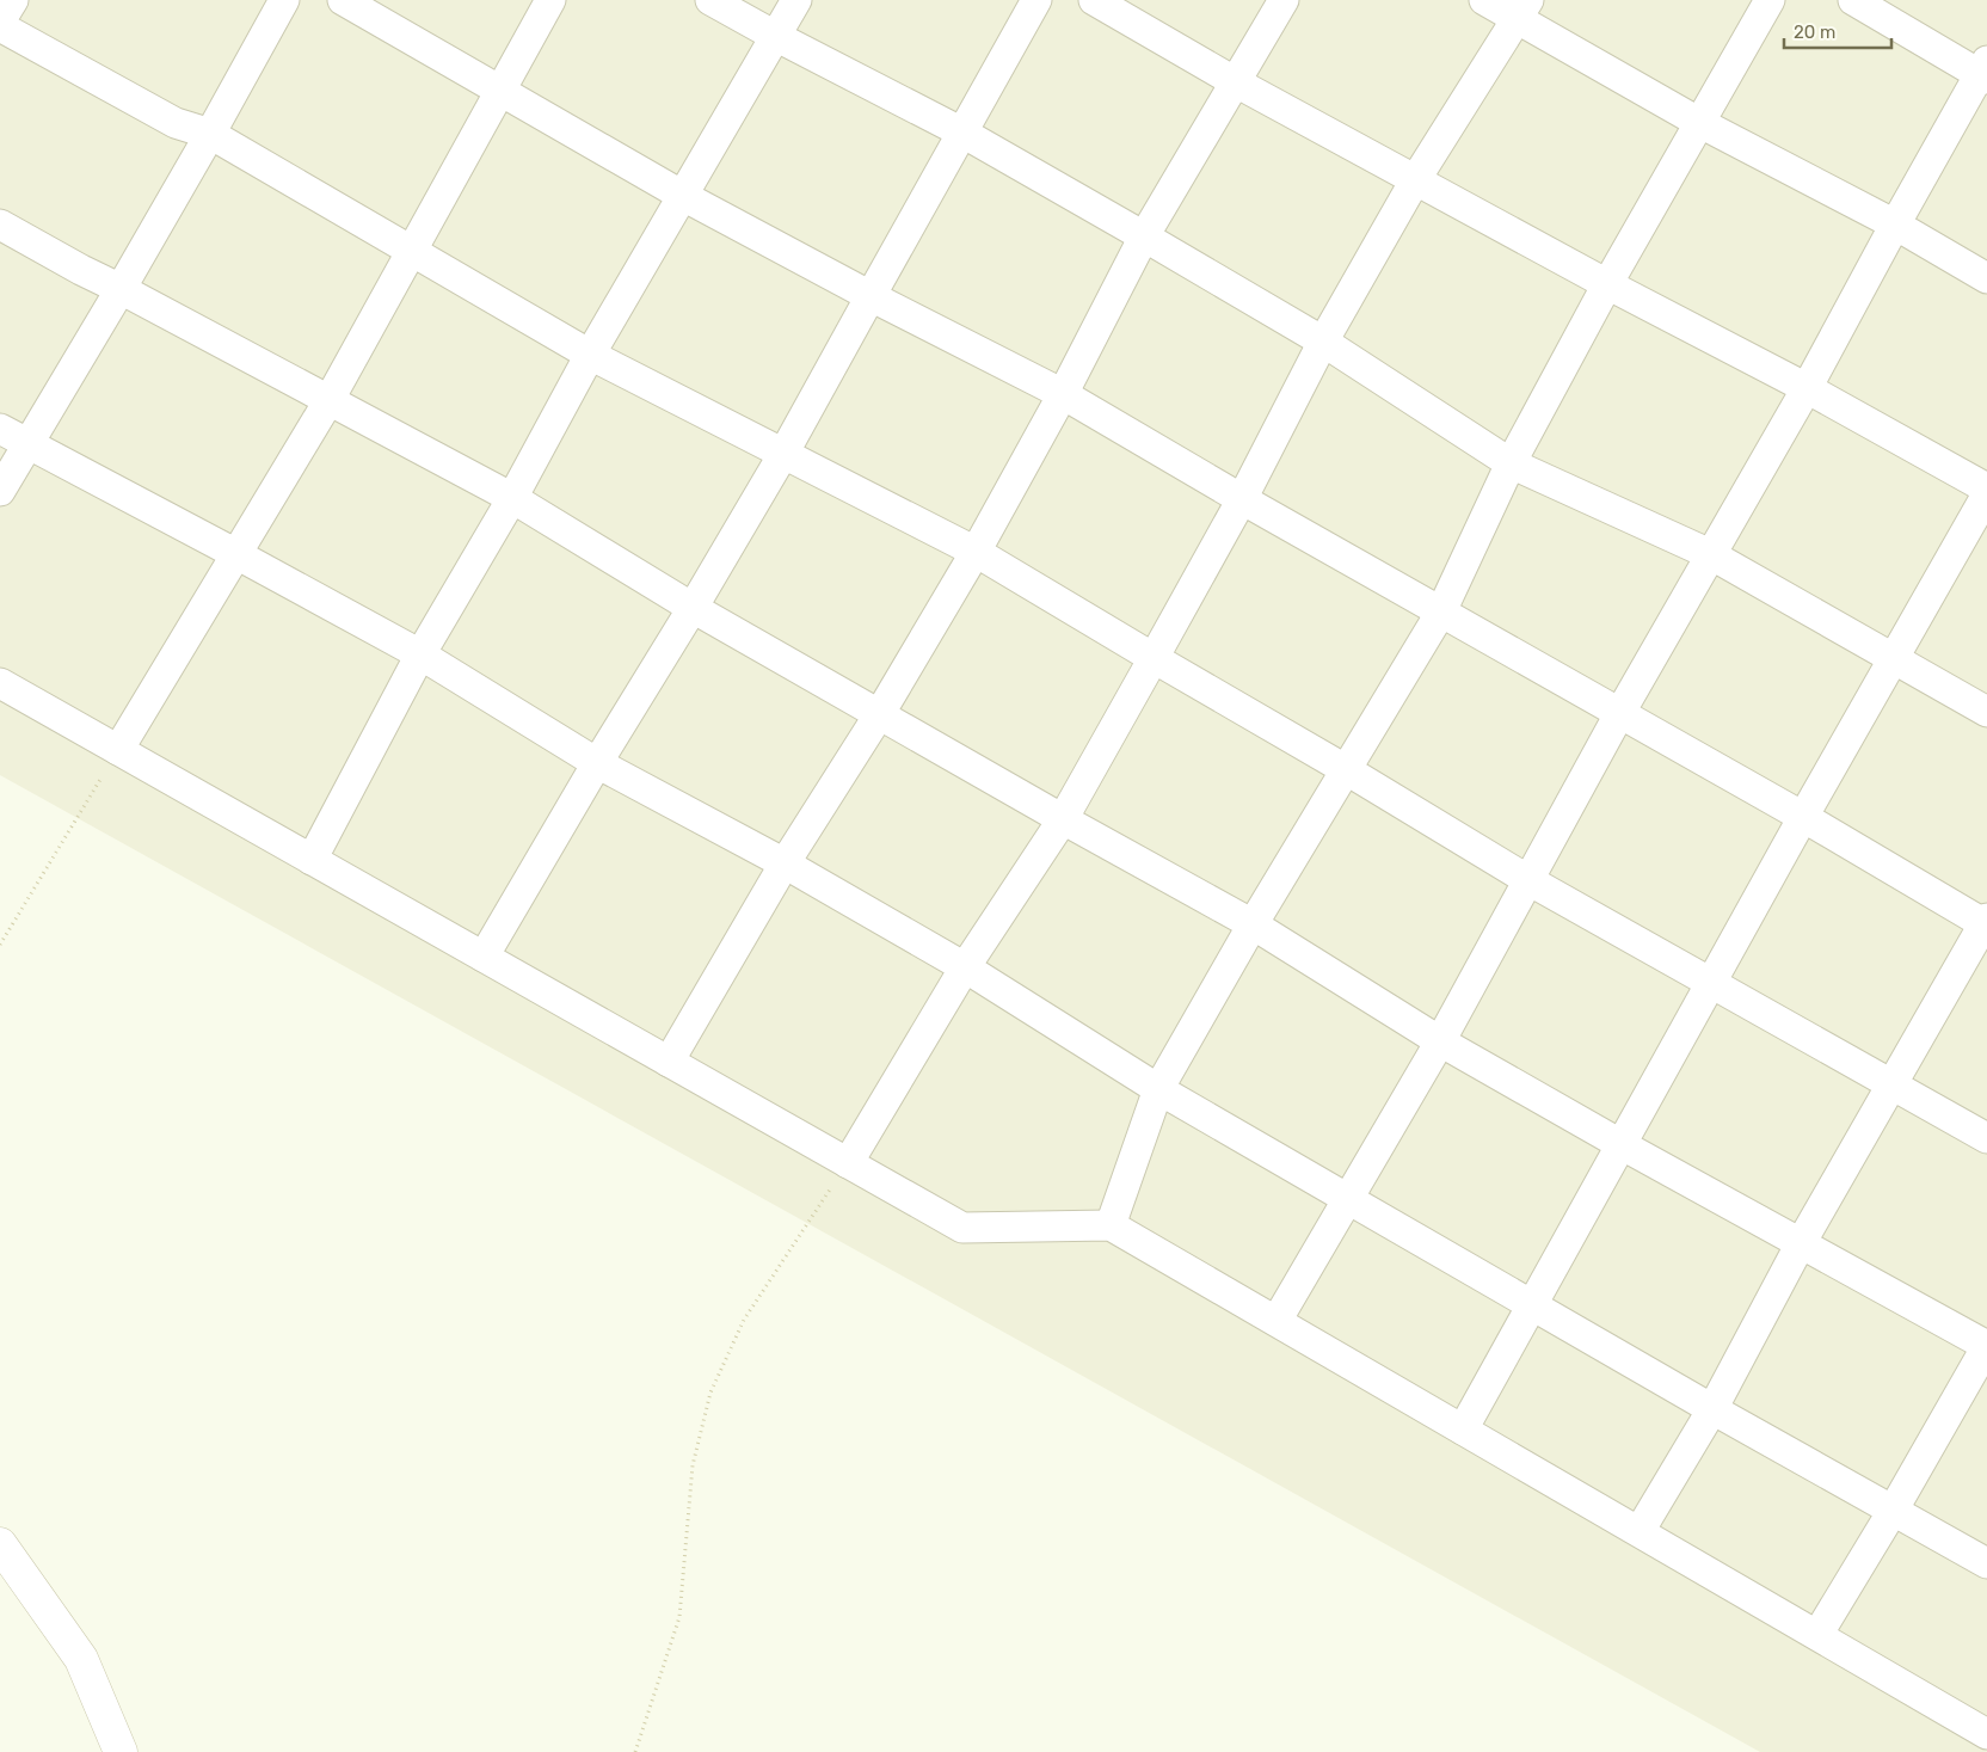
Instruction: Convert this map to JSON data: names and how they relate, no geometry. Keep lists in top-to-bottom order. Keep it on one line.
{"scale_bar":"20 m"}
